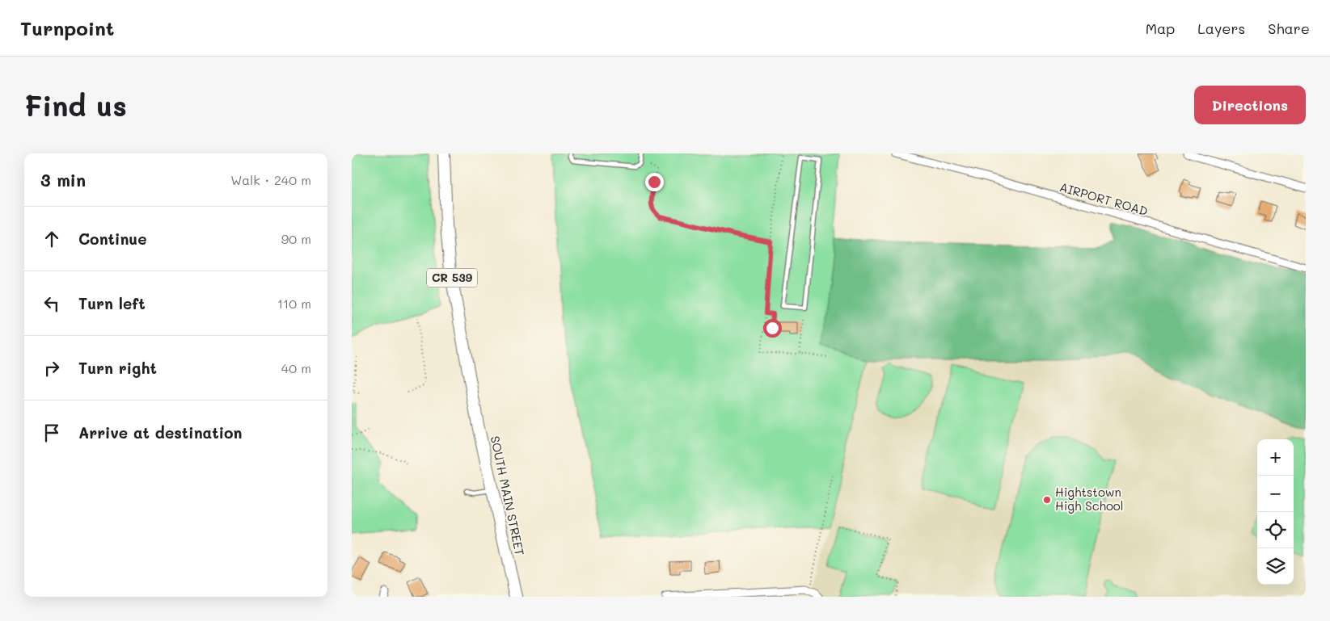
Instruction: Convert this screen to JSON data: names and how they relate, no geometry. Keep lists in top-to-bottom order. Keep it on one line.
{"streets":{"main road":["CR 539","SOUTH MAIN STREET"],"street":["AIRPORT ROAD"]},"places":["Hightstown High School"],"page":{"header":"Turnpoint","nav":["Map","Layers","Share"],"buttons":"Directions","title":"Find us","heading":["3 min","Walk · 240 m"],"list":[["Continue","90 m"],["Turn left","110 m"],["Turn right","40 m"],"Arrive at destination"],"map_buttons":["+","−"]}}
